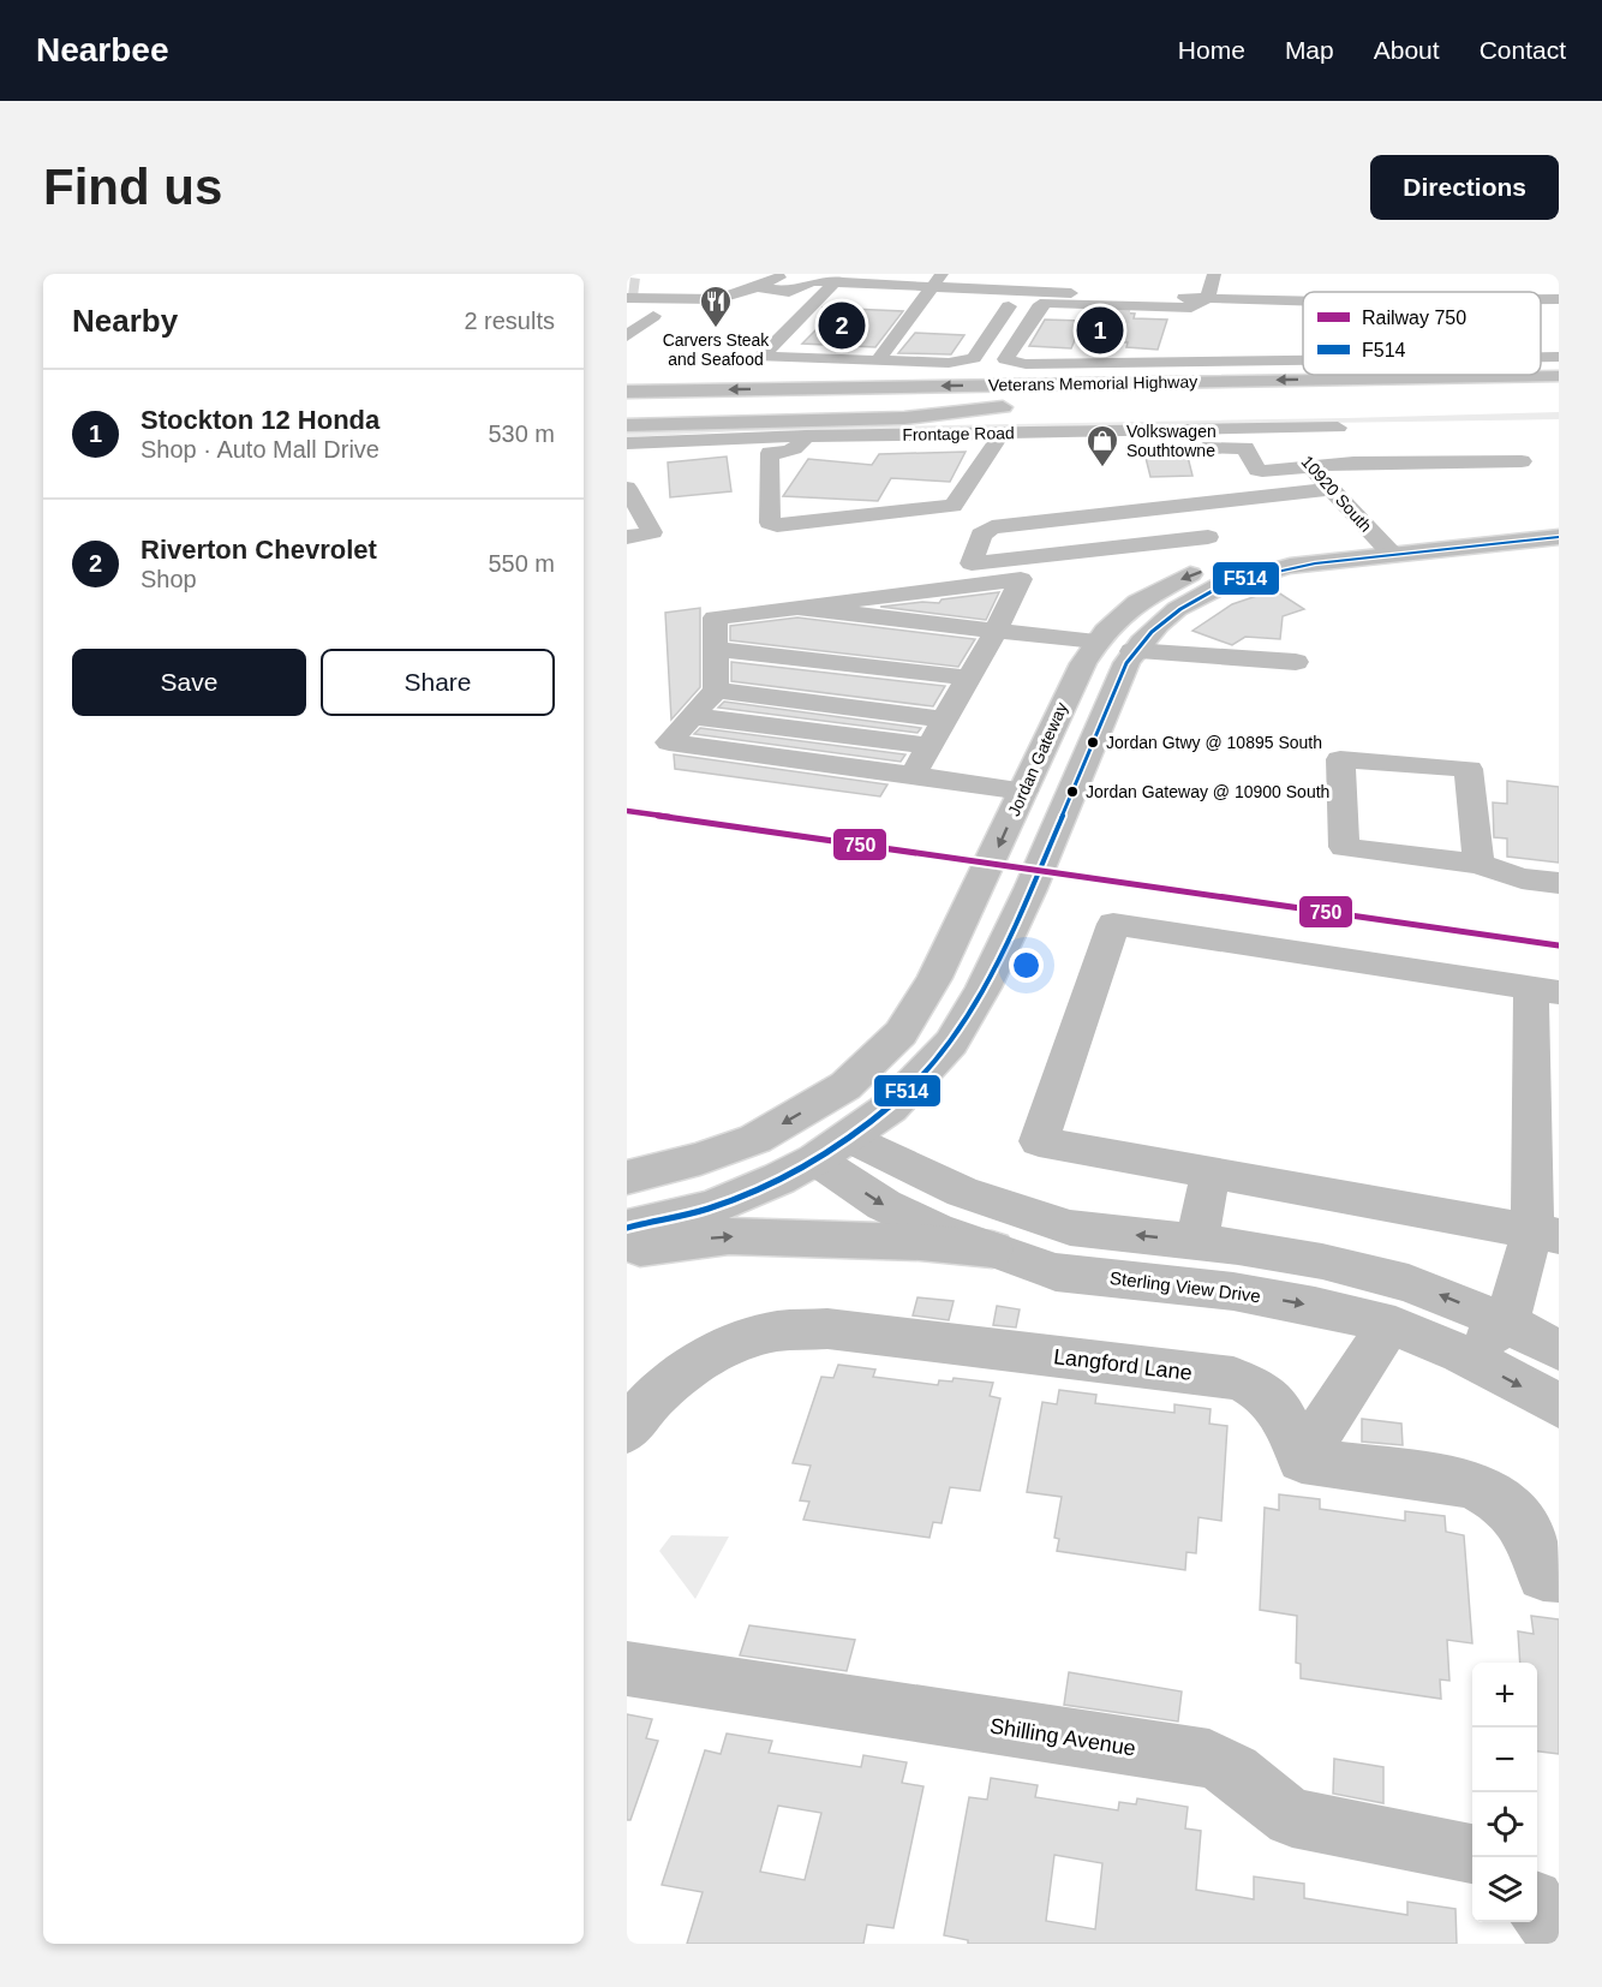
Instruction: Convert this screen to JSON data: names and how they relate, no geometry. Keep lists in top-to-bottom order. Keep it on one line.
{"streets":{"main road":["Veterans Memorial Highway","Frontage Road","10920 South","Jordan Gateway","Sterling View Drive","Langford Lane","Shilling Avenue"]},"crossings":[["Frontage Road","10920 South"],["10920 South","Jordan Gateway"],["Jordan Gateway","Sterling View Drive"]],"places":{"restaurant":["Carvers Steak and Seafood"],"shop":["Volkswagen Southtowne"],"other":["Jordan Gtwy @ 10895 South","Jordan Gateway @ 10900 South"]},"lines":["transit line F514","rail line 750"],"legend":["Railway 750","F514"],"page":{"header":"Nearbee","nav":["Home","Map","About","Contact"],"buttons":["Directions",["Save","Share"]],"title":"Find us","heading":["Nearby","2 results"],"pins":["2","1"],"list":[{"mark":"1","name":"Stockton 12 Honda","note":"Shop · Auto Mall Drive","value":"530 m"},{"mark":"2","name":"Riverton Chevrolet","note":"Shop","value":"550 m"}],"map_buttons":["+","−"]}}
